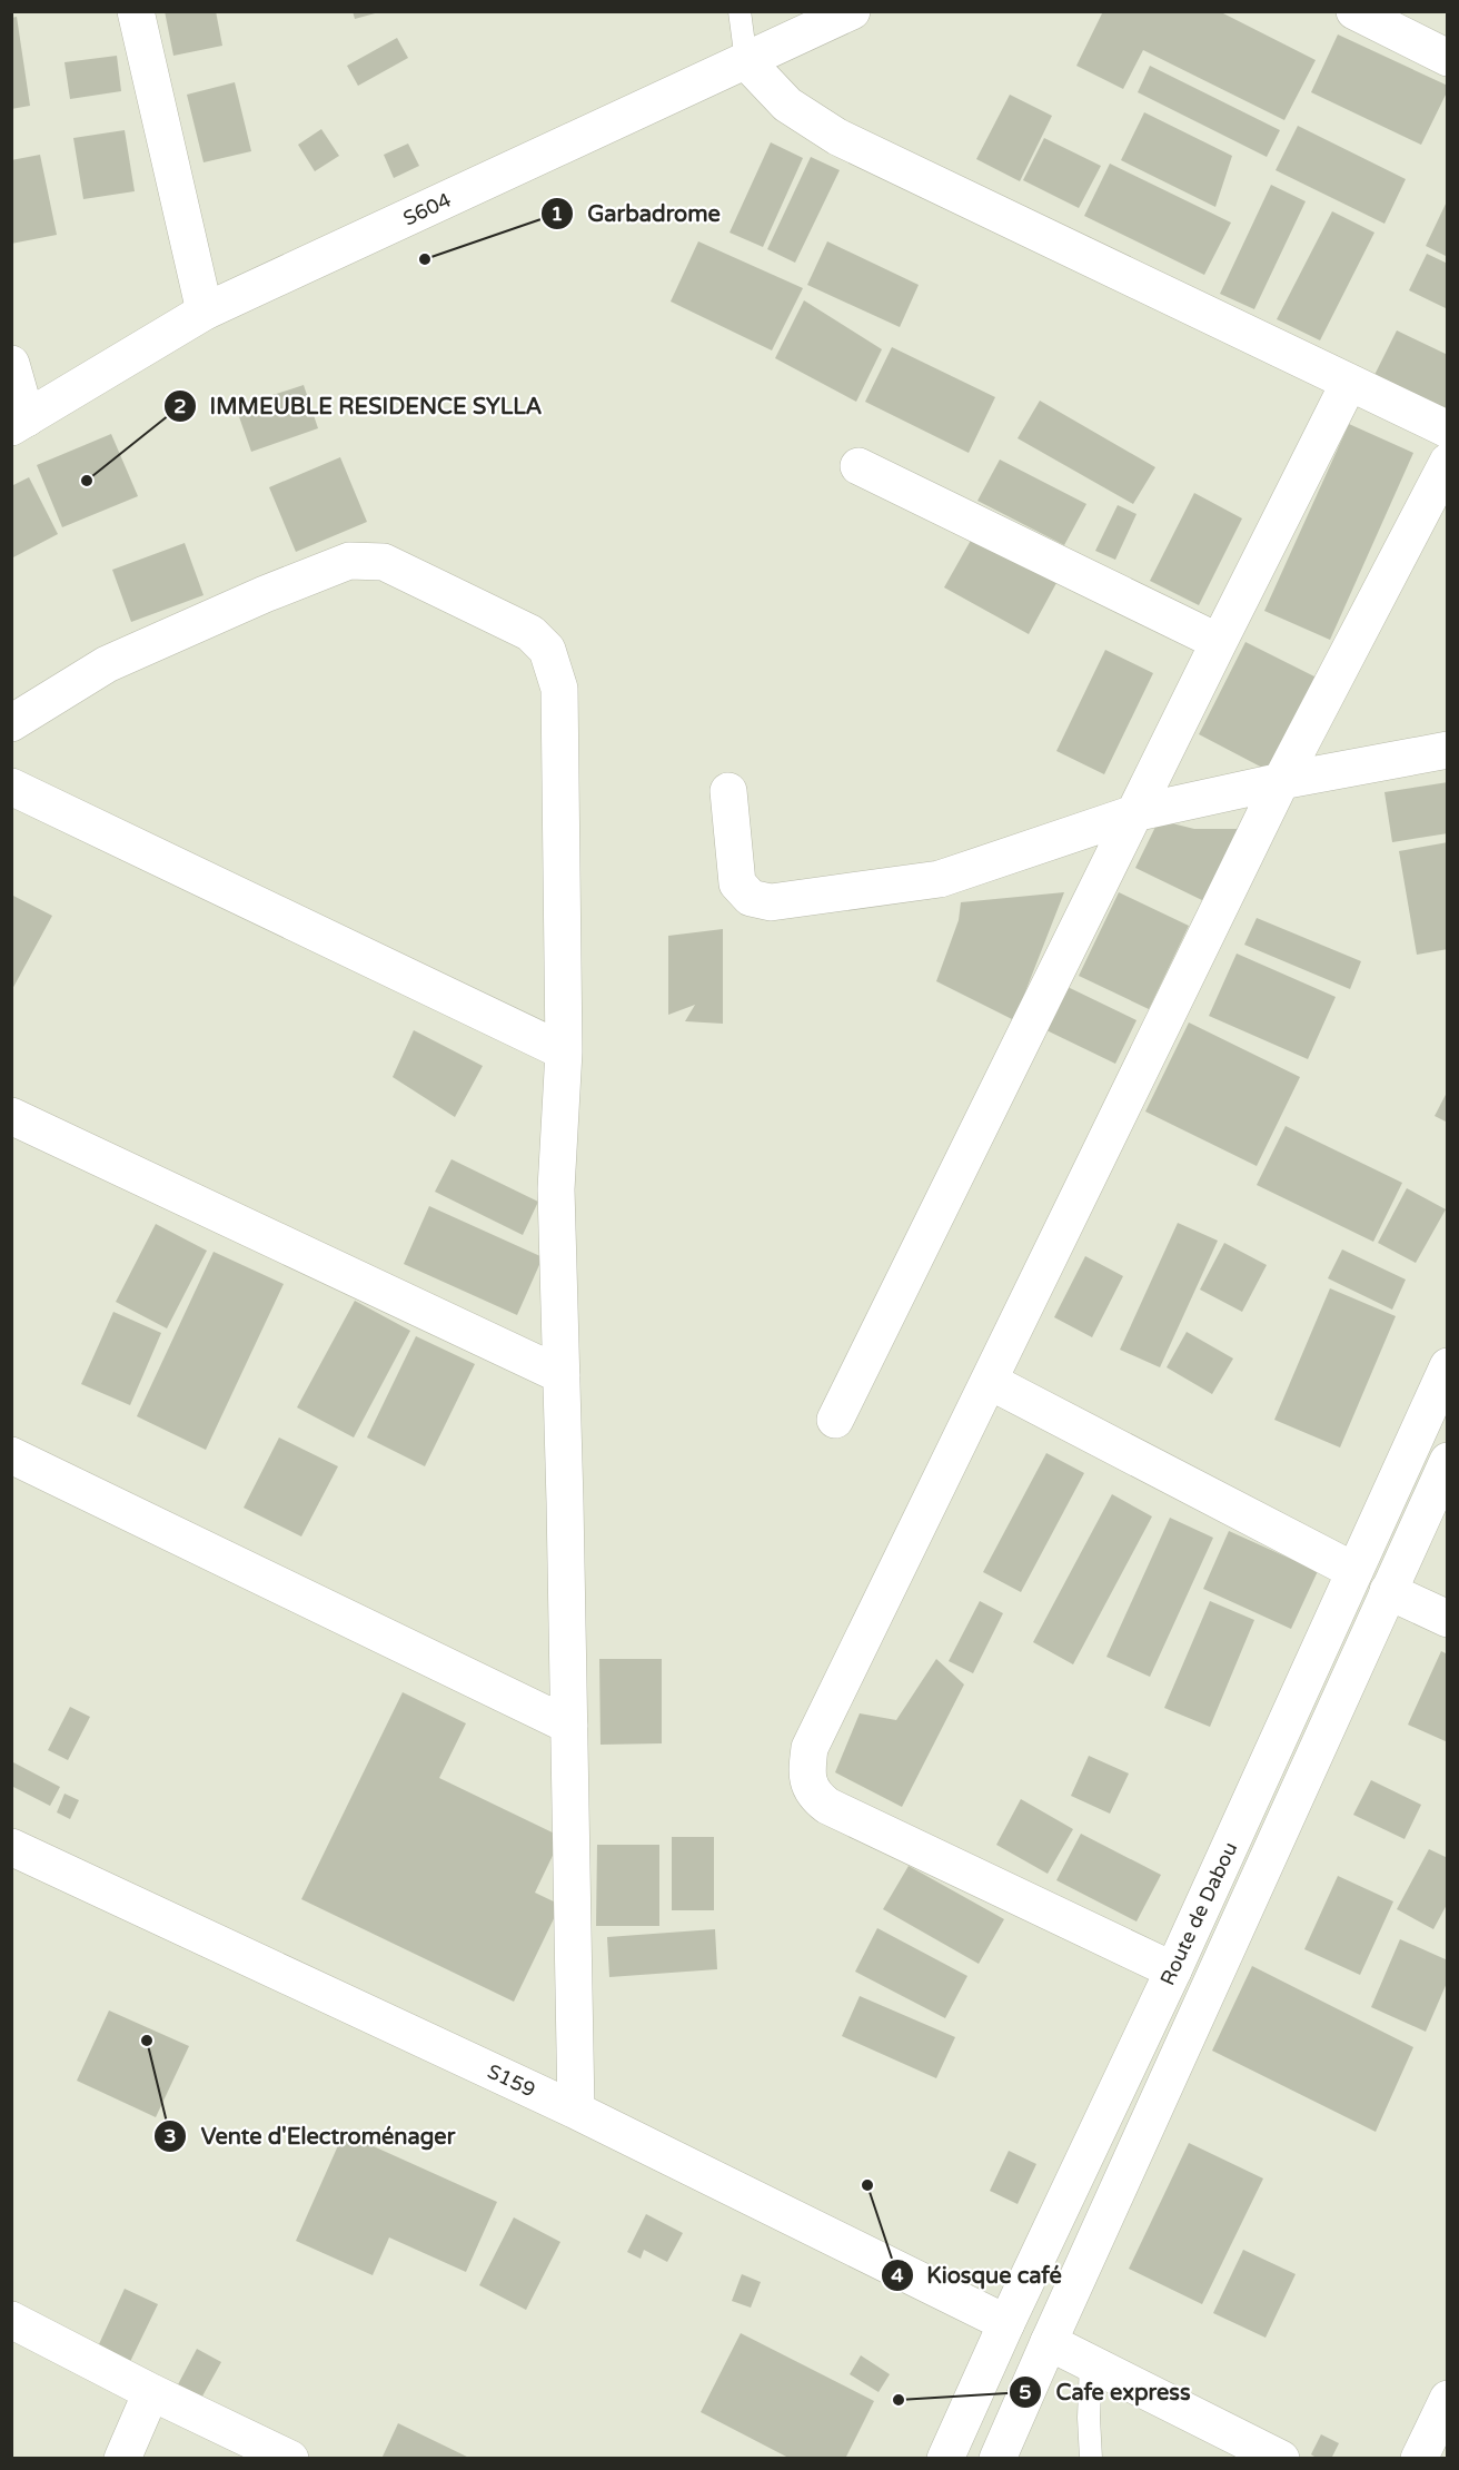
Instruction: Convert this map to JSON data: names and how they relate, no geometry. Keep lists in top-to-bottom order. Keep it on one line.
{"streets":{"street":["S604","Route de Dabou","S159"]},"crossings":[["Route de Dabou","S159"]],"places":["Garbadrome","IMMEUBLE RESIDENCE SYLLA","Vente d'Electroménager","Kiosque café","Cafe express"]}
